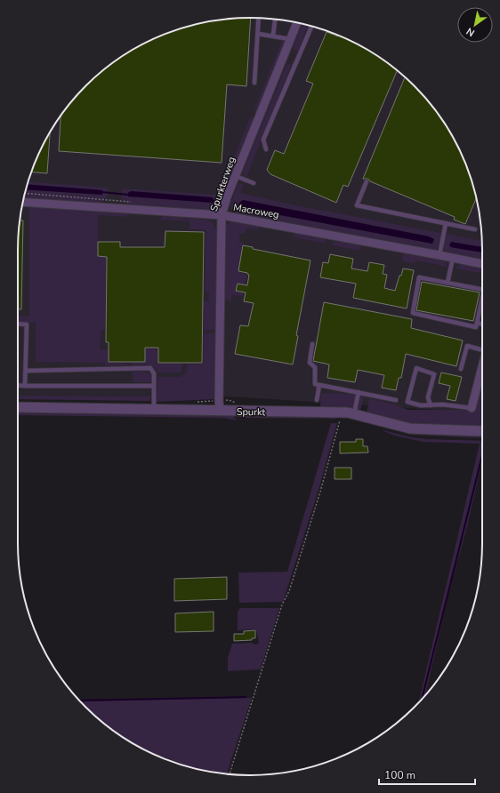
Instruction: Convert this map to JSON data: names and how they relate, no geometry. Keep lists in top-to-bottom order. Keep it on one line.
{"streets":{"street":["Spurkterweg","Macroweg","Spurkt"]},"crossings":[["Spurkterweg","Macroweg"],["Spurkterweg","Spurkt"]],"scale_bar":"100 m","north":"bottom left"}
